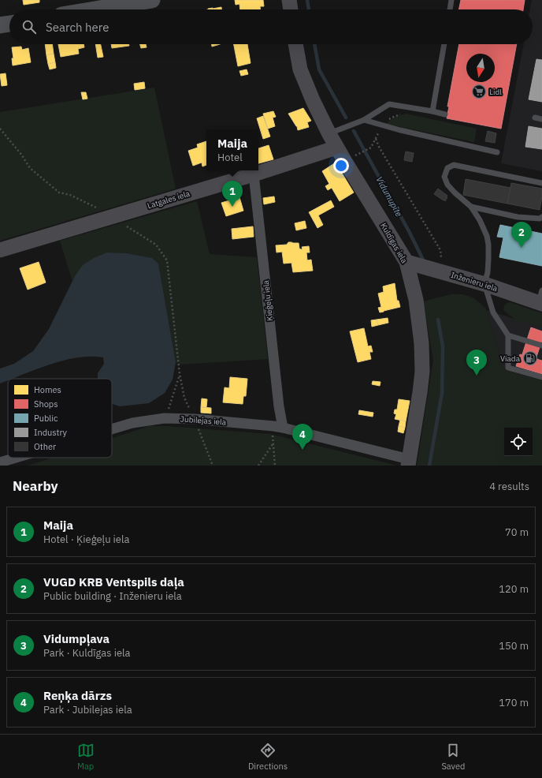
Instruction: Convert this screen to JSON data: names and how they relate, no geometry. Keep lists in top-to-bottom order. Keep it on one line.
{"streets":{"street":["Latgales iela","Kuldīgas iela","Inženieru iela","Ķieģeļu iela","Jubilejas iela"]},"crossings":[["Latgales iela","Kuldīgas iela"],["Latgales iela","Ķieģeļu iela"],["Kuldīgas iela","Inženieru iela"],["Kuldīgas iela","Jubilejas iela"],["Ķieģeļu iela","Jubilejas iela"]],"water":["Vidumupīte"],"places":{"supermarket":["Lidl"],"fuel station":["Viada"]},"legend":["Homes","Shops","Public","Industry","Other"],"north":"bottom","page":{"search":"Search here","popup":["Maija","Hotel"],"pins":["1","2","3","4"],"heading":["Nearby","4 results"],"list":[{"mark":"1","name":"Maija","note":"Hotel · Ķieģeļu iela","value":"70 m"},{"mark":"2","name":"VUGD KRB Ventspils daļa","note":"Public building · Inženieru iela","value":"120 m"},{"mark":"3","name":"Vidumpļava","note":"Park · Kuldīgas iela","value":"150 m"},{"mark":"4","name":"Reņķa dārzs","note":"Park · Jubilejas iela","value":"170 m"}],"nav":["Map","Directions","Saved"]}}
